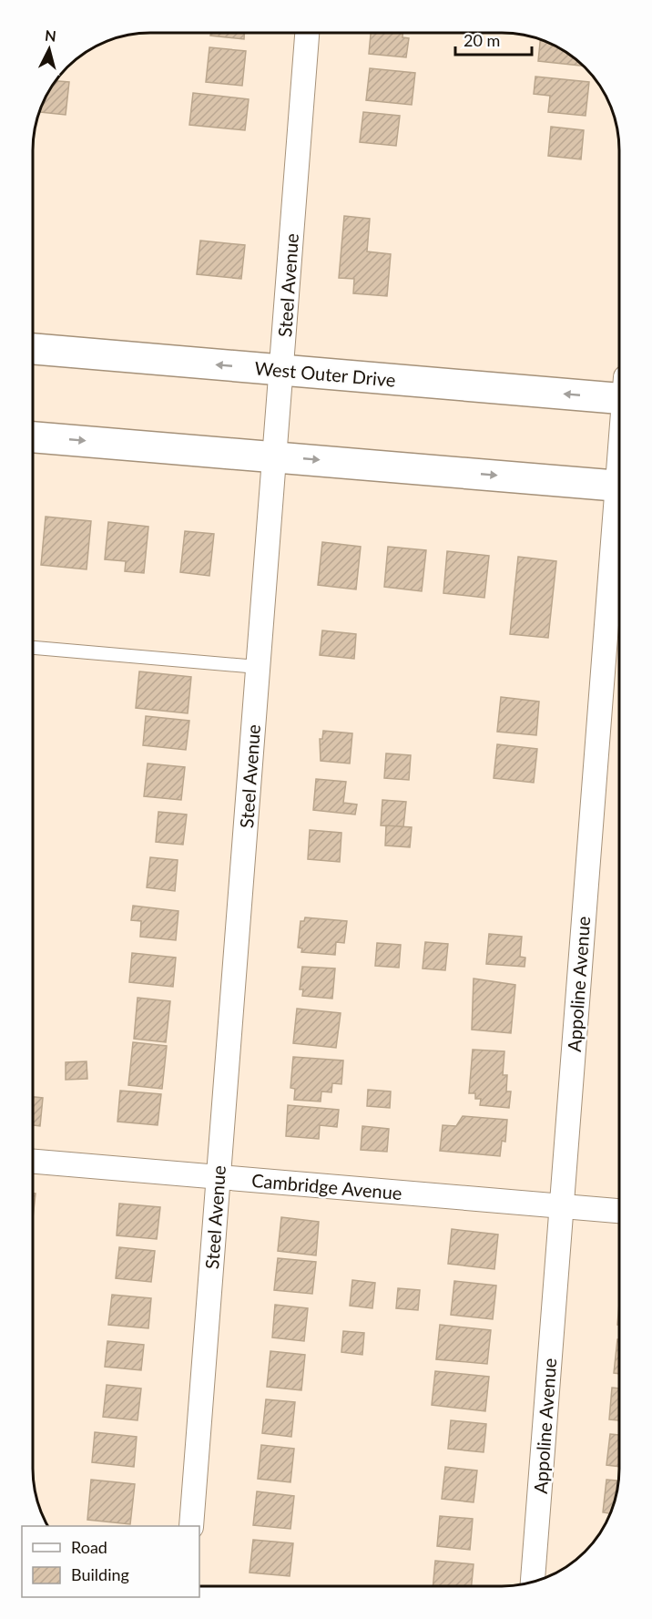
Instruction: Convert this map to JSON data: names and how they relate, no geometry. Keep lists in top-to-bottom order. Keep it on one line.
{"streets":{"main road":["West Outer Drive"],"street":["Steel Avenue","Appoline Avenue","Cambridge Avenue"]},"crossings":[["Steel Avenue","West Outer Drive"],["Steel Avenue","Cambridge Avenue"],["Appoline Avenue","Cambridge Avenue"]],"legend":["Road","Building"],"scale_bar":"20 m","north":"top"}
